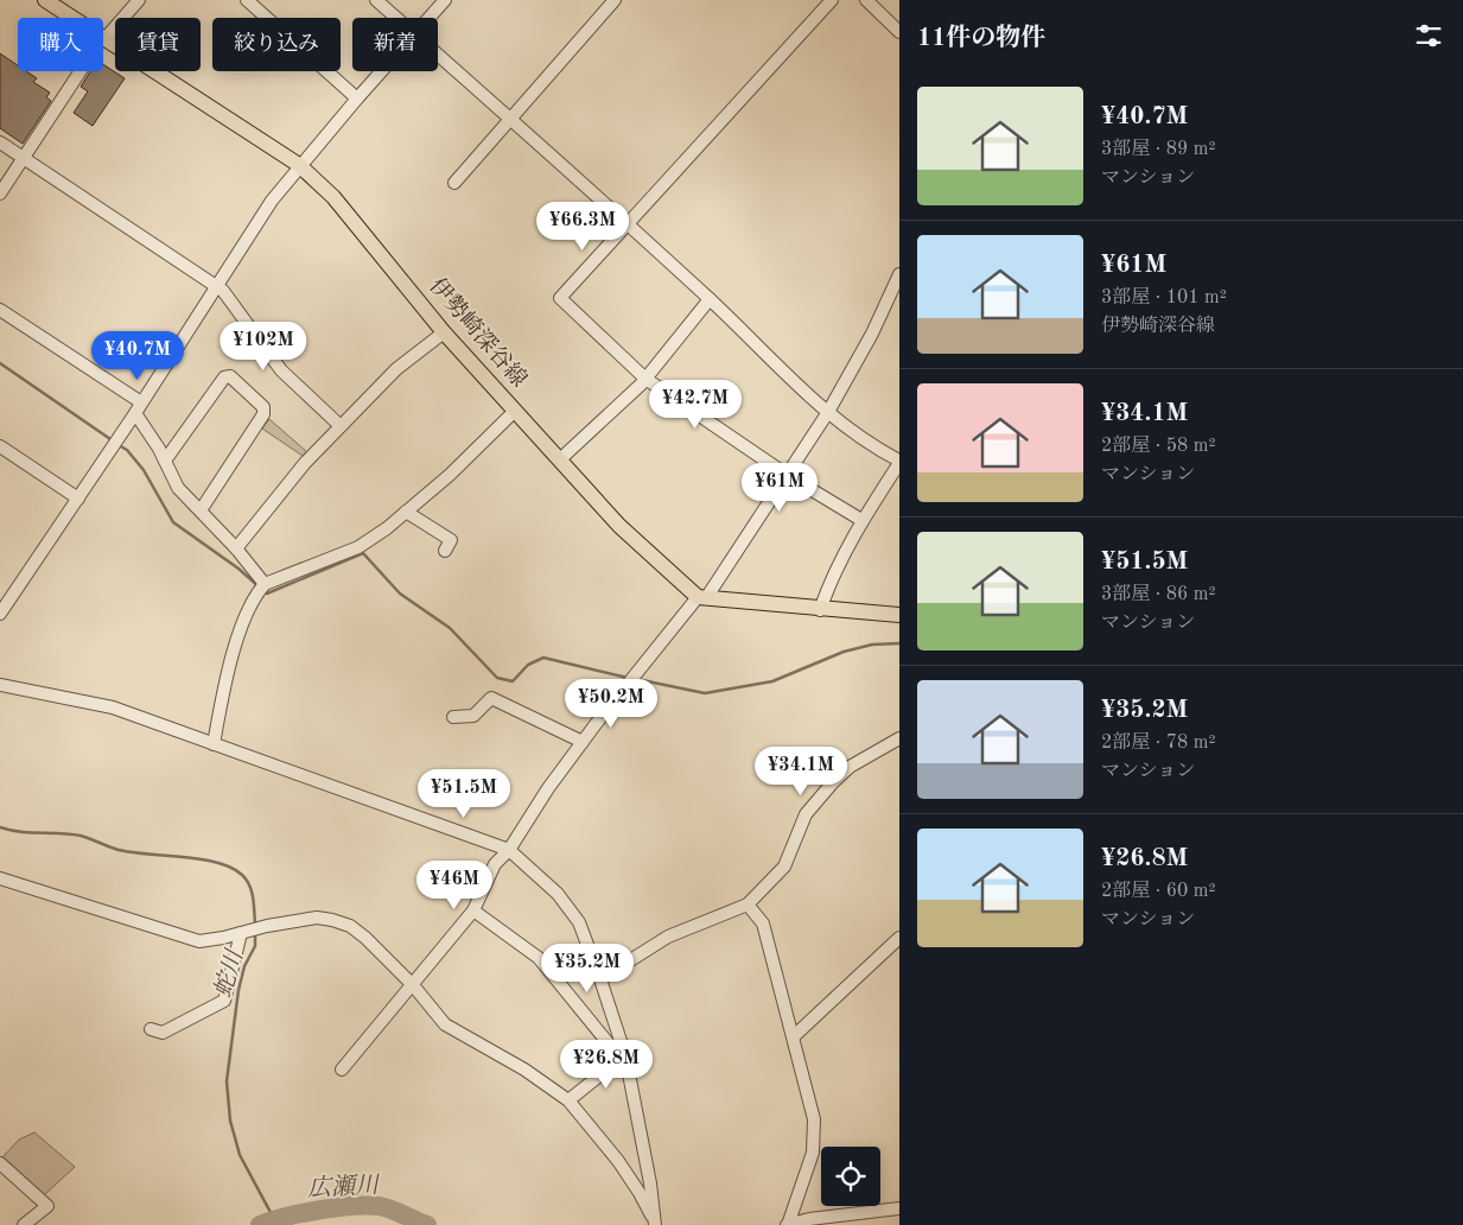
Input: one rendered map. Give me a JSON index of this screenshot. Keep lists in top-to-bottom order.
{
  "streets": {
    "main road": ["伊勢崎深谷線"]
  },
  "water": ["蛇川", "広瀬川"],
  "page": {
    "heading": "11件の物件",
    "chip": [
      "購入",
      "賃貸",
      "絞り込み",
      "新着"
    ],
    "list": [
      {
        "name": "¥40.7M",
        "note": "3部屋 · 89 m² · マンション"
      },
      {
        "name": "¥61M",
        "note": "3部屋 · 101 m² · 伊勢崎深谷線"
      },
      {
        "name": "¥34.1M",
        "note": "2部屋 · 58 m² · マンション"
      },
      {
        "name": "¥51.5M",
        "note": "3部屋 · 86 m² · マンション"
      },
      {
        "name": "¥35.2M",
        "note": "2部屋 · 78 m² · マンション"
      },
      {
        "name": "¥26.8M",
        "note": "2部屋 · 60 m² · マンション"
      }
    ],
    "price": [
      "¥66.3M",
      "¥102M",
      "¥40.7M",
      "¥42.7M",
      "¥61M",
      "¥50.2M",
      "¥34.1M",
      "¥51.5M",
      "¥46M",
      "¥35.2M",
      "¥26.8M"
    ]
  }
}
